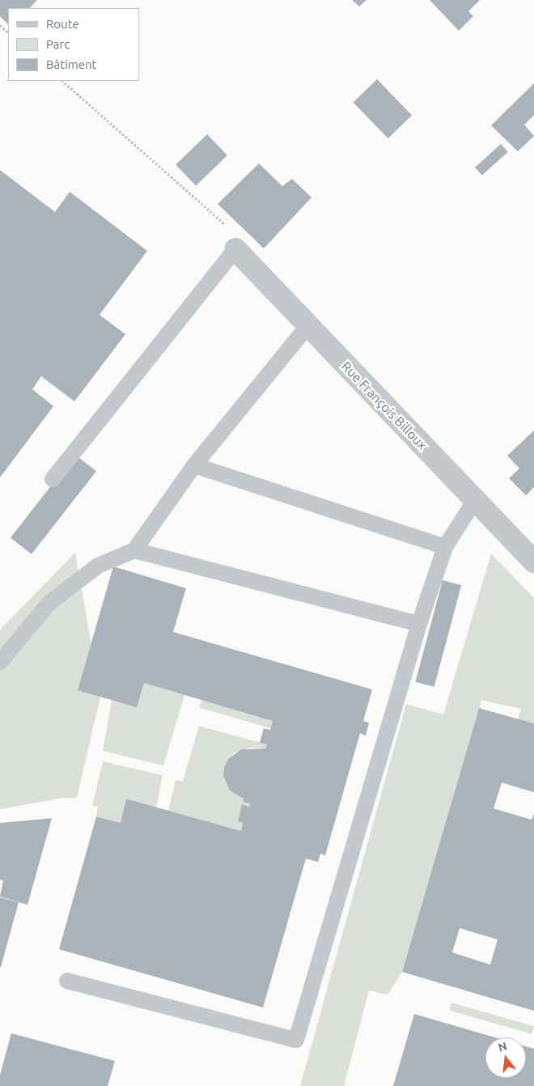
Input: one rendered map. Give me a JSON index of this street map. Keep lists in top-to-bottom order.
{
  "streets": {
    "street": ["Rue François Billoux"]
  },
  "legend": ["Route", "Parc", "Bâtiment"],
  "north": "top"
}
